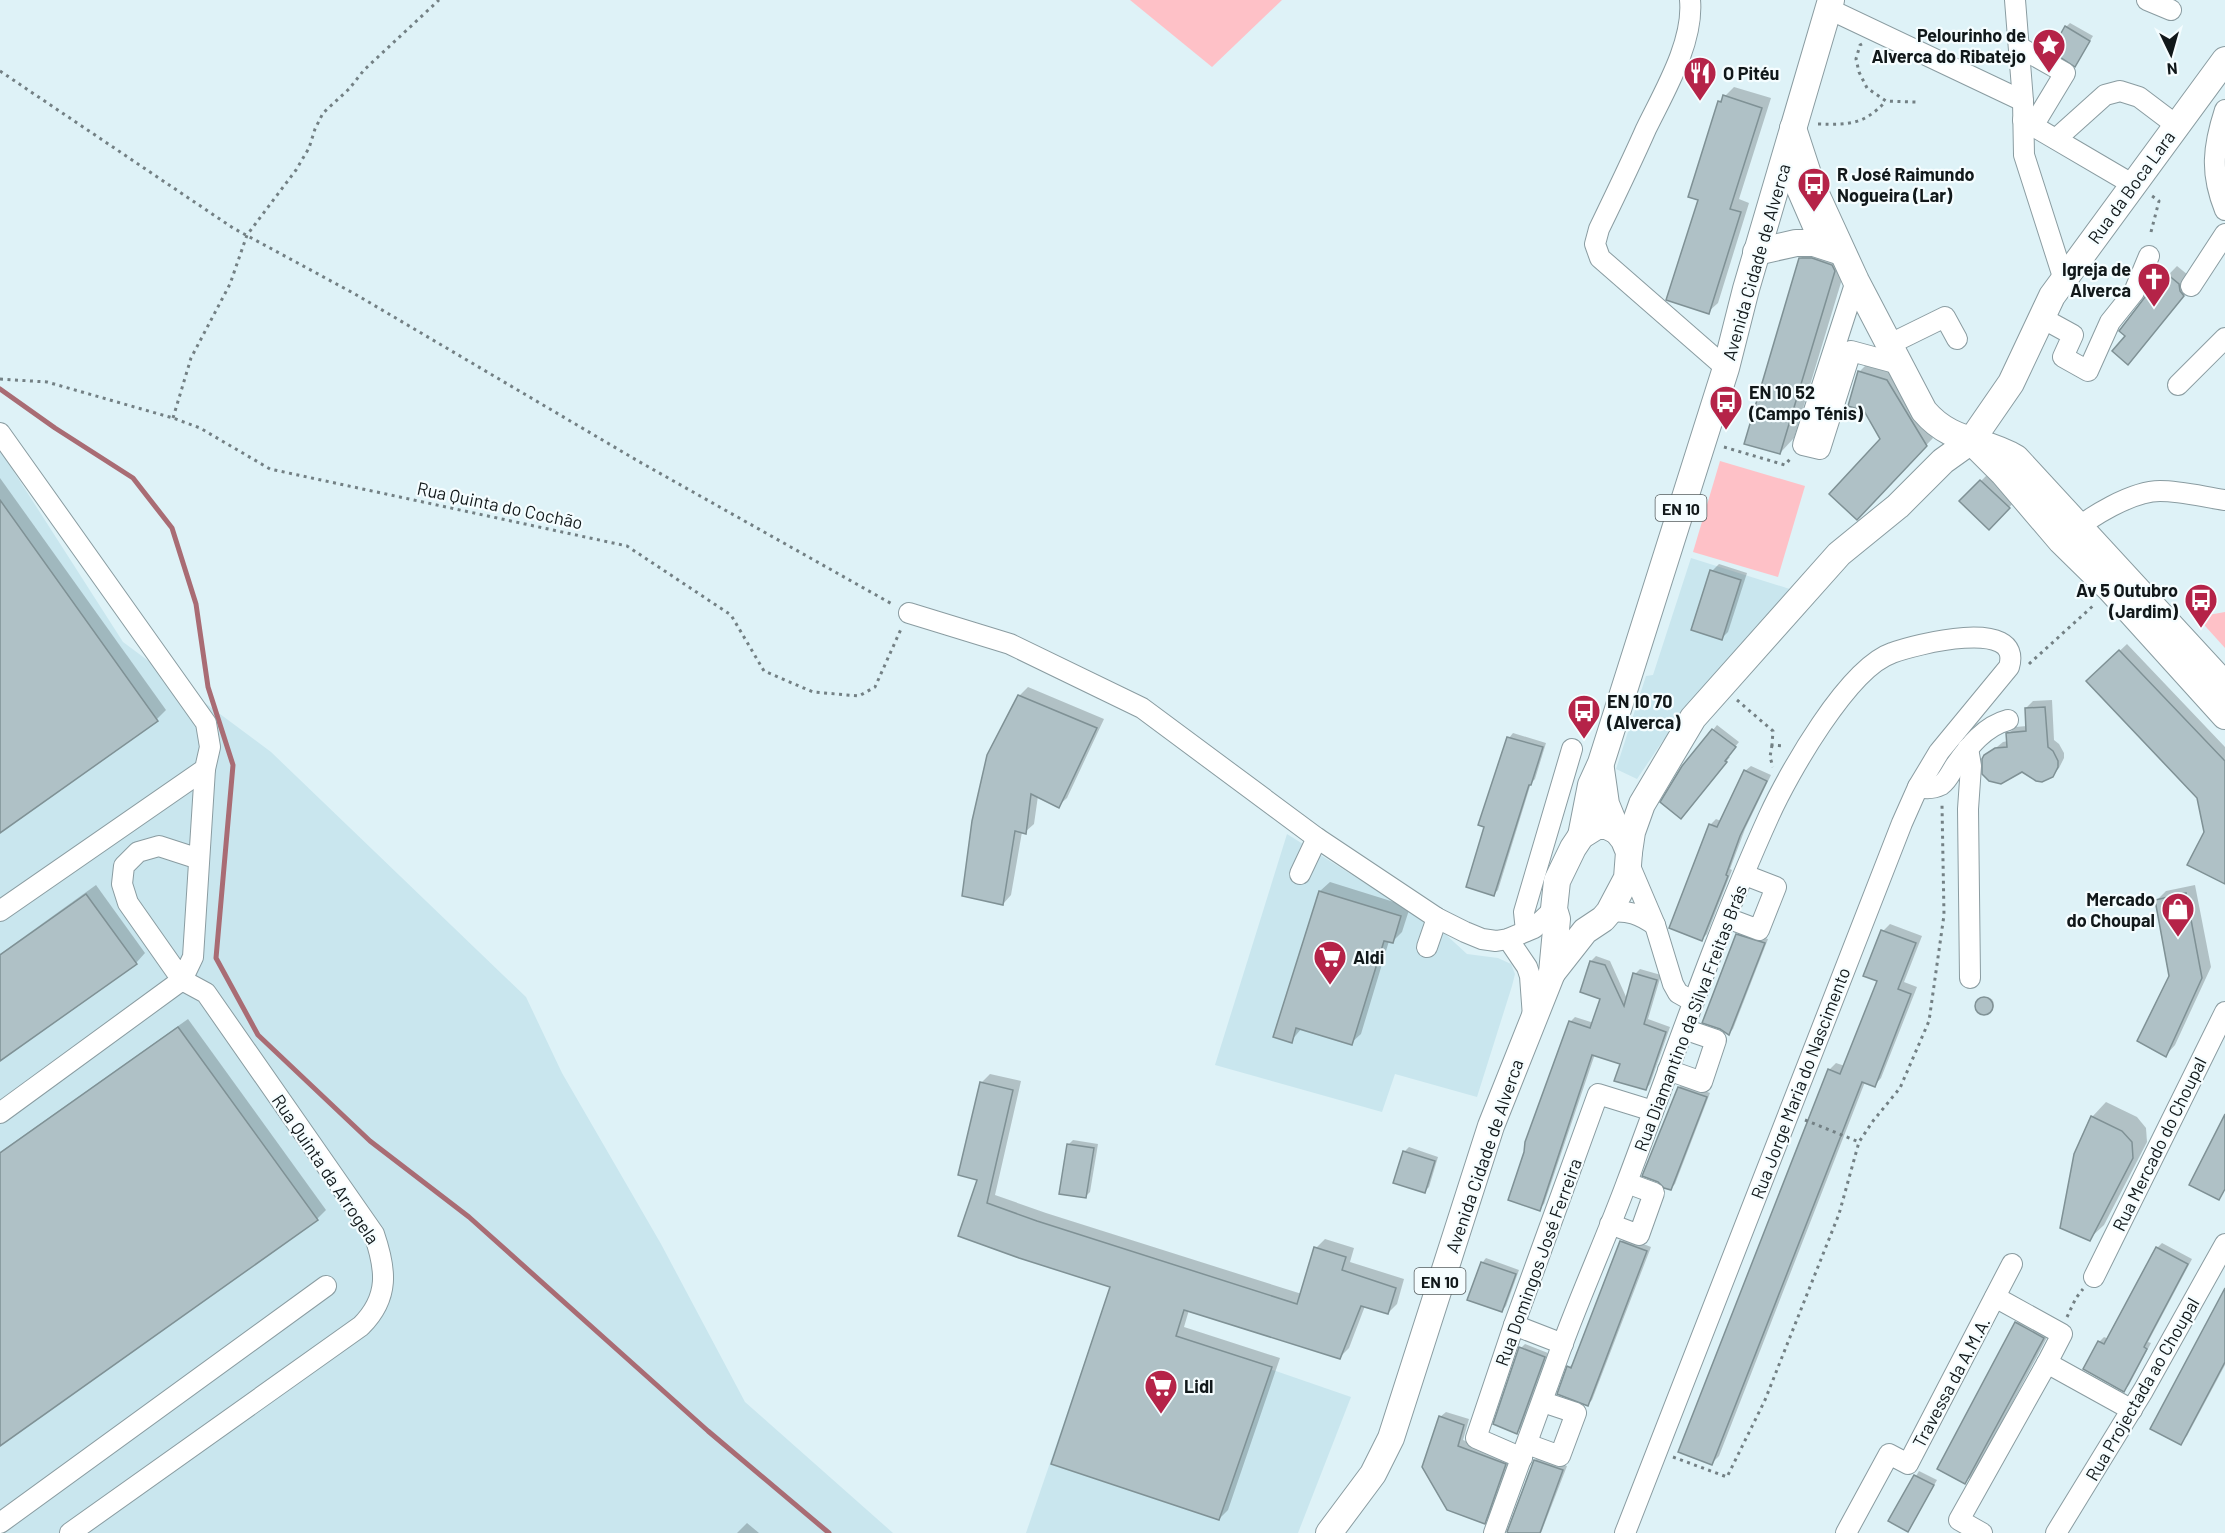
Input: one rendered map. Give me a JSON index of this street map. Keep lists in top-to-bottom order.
{
  "streets": {
    "main road": ["Rua da Boca Lara", "Avenida Cidade de Alverca", "EN 10"],
    "street": [
      "Rua Diamantino da Silva Freitas Brás",
      "Rua Jorge Maria do Nascimento",
      "Rua Mercado do Choupal",
      "Rua Quinta da Arrogela",
      "Rua Domingos José Ferreira",
      "Travessa da A.M.A.",
      "Rua Projectada ao Choupal"
    ],
    "path": ["Rua Quinta do Cochão"]
  },
  "crossings": [
    ["Rua da Boca Lara", "Avenida Cidade de Alverca"],
    ["Rua Diamantino da Silva Freitas Brás", "Rua Jorge Maria do Nascimento"],
    ["Rua Diamantino da Silva Freitas Brás", "Rua Domingos José Ferreira"]
  ],
  "places": {
    "place": ["Pelourinho de Alverca do Ribatejo"],
    "restaurant": ["O Pitéu"],
    "bus stop": [
      "R José Raimundo Nogueira (Lar)",
      "EN 10 52 (Campo Ténis)",
      "Av 5 Outubro (Jardim)",
      "EN 10 70 (Alverca)"
    ],
    "church": ["Igreja de Alverca"],
    "shop": ["Mercado do Choupal"],
    "supermarket": ["Aldi", "Lidl"]
  },
  "north": "bottom"
}
